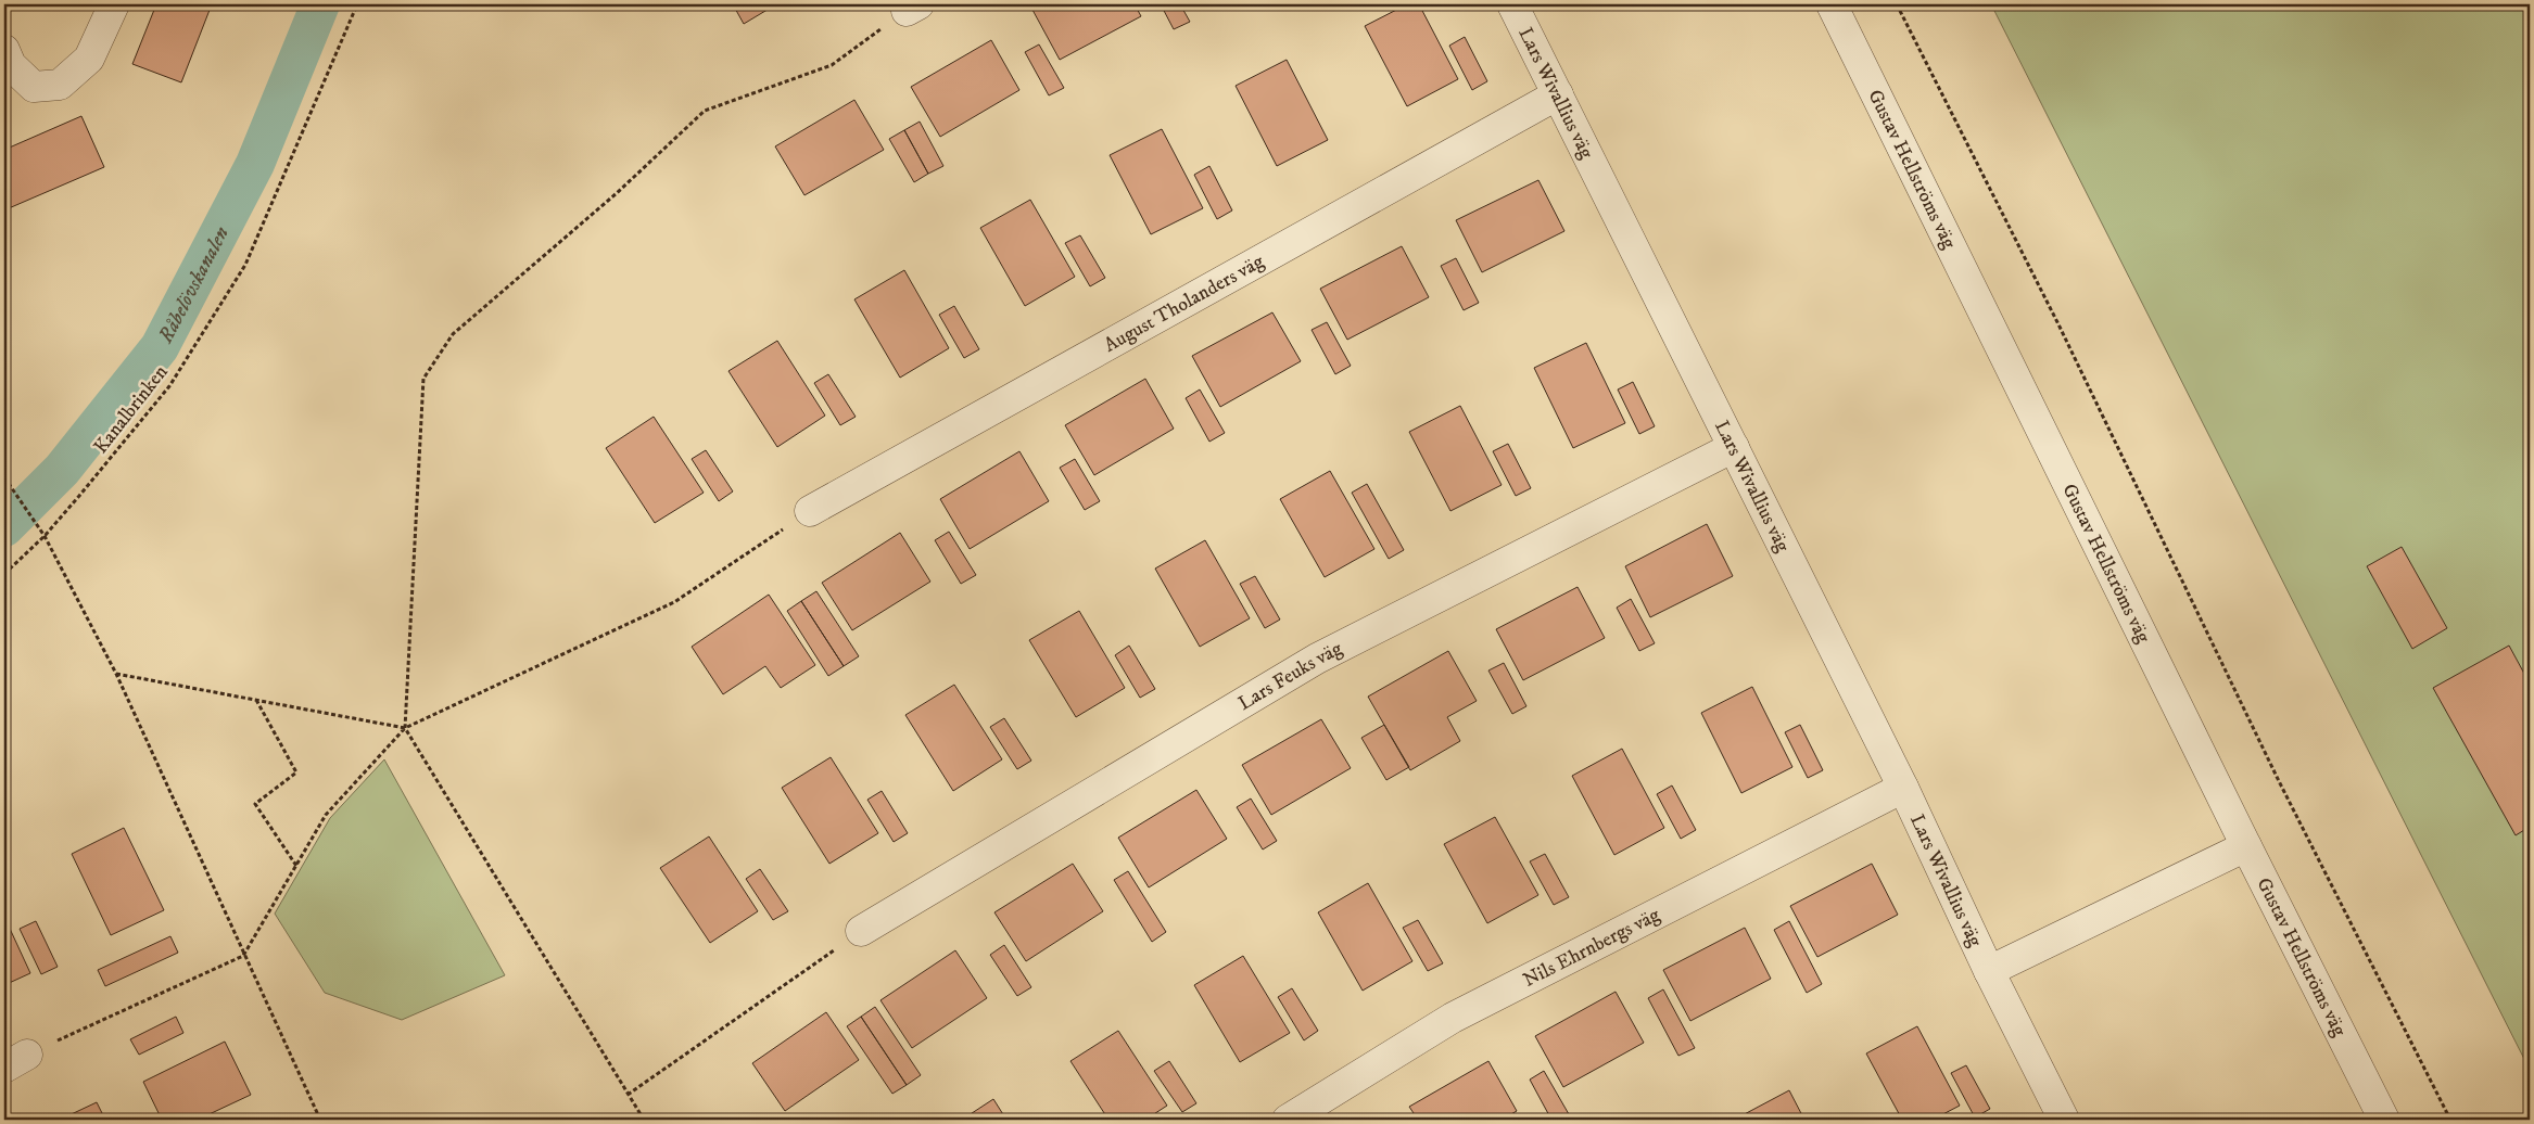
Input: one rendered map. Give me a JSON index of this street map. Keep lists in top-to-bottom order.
{
  "streets": {
    "street": [
      "Lars Wivallius väg",
      "Gustav Hellströms väg",
      "August Tholanders väg",
      "Lars Feuks väg",
      "Nils Ehrnbergs väg"
    ],
    "path": ["Kanalbrinken"]
  },
  "crossings": [
    ["Lars Wivallius väg", "Gustav Hellströms väg"],
    ["Lars Wivallius väg", "August Tholanders väg"],
    ["Lars Wivallius väg", "Lars Feuks väg"],
    ["Lars Wivallius väg", "Nils Ehrnbergs väg"]
  ],
  "water": ["Råbelövskanalen"]
}
